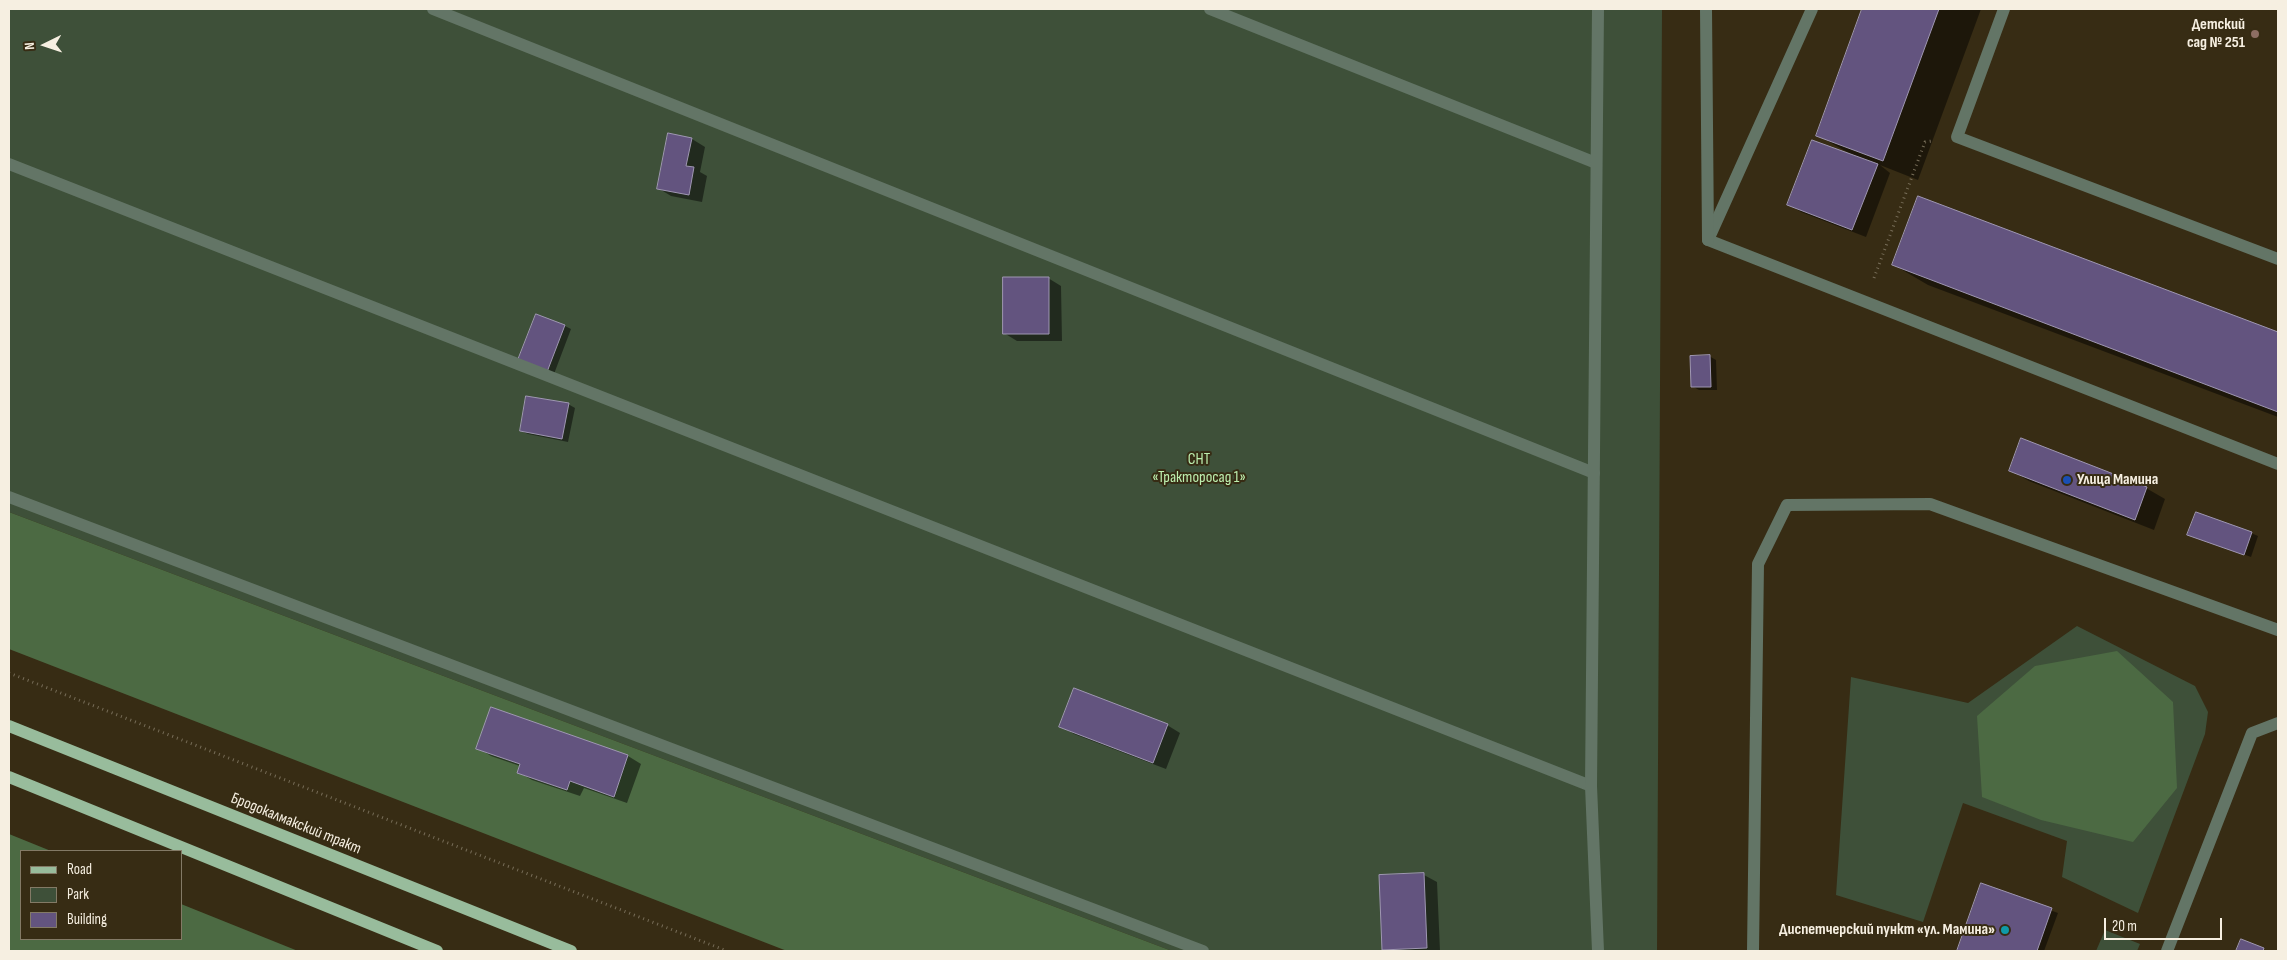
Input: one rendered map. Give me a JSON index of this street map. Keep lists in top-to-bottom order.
{
  "streets": {
    "main road": ["Бродокалмакский тракт"]
  },
  "parks": ["СНТ «Тракторосад 1»"],
  "places": ["Детский сад № 251", "Улица Мамина", "Диспетчерский пункт «ул. Мамина»"],
  "legend": ["Road", "Park", "Building"],
  "scale_bar": "20 m",
  "north": "left"
}
